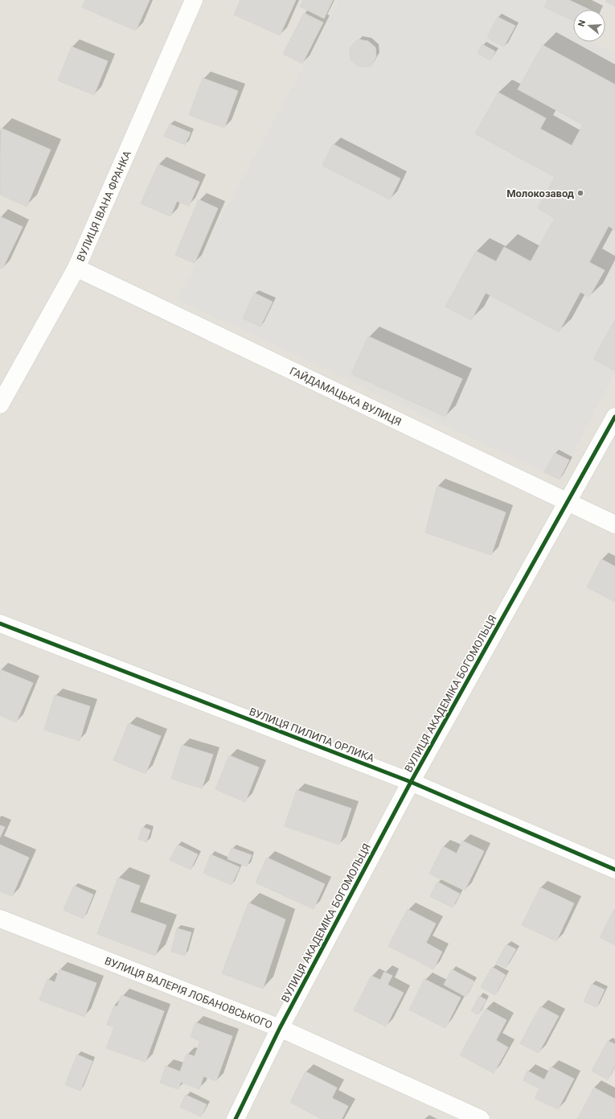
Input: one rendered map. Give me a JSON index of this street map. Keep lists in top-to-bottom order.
{
  "streets": {
    "street": [
      "ВУЛИЦЯ ІВАНА ФРАНКА",
      "ГАЙДАМАЦЬКА ВУЛИЦЯ",
      "ВУЛИЦЯ АКАДЕМІКА БОГОМОЛЬЦЯ",
      "ВУЛИЦЯ ПИЛИПА ОРЛИКА",
      "ВУЛИЦЯ ВАЛЕРІЯ ЛОБАНОВСЬКОГО"
    ]
  },
  "crossings": [
    ["ВУЛИЦЯ ІВАНА ФРАНКА", "ГАЙДАМАЦЬКА ВУЛИЦЯ"],
    ["ГАЙДАМАЦЬКА ВУЛИЦЯ", "ВУЛИЦЯ АКАДЕМІКА БОГОМОЛЬЦЯ"],
    ["ВУЛИЦЯ АКАДЕМІКА БОГОМОЛЬЦЯ", "ВУЛИЦЯ ПИЛИПА ОРЛИКА"],
    ["ВУЛИЦЯ АКАДЕМІКА БОГОМОЛЬЦЯ", "ВУЛИЦЯ ВАЛЕРІЯ ЛОБАНОВСЬКОГО"]
  ],
  "places": ["Молокозавод"],
  "north": "left"
}
